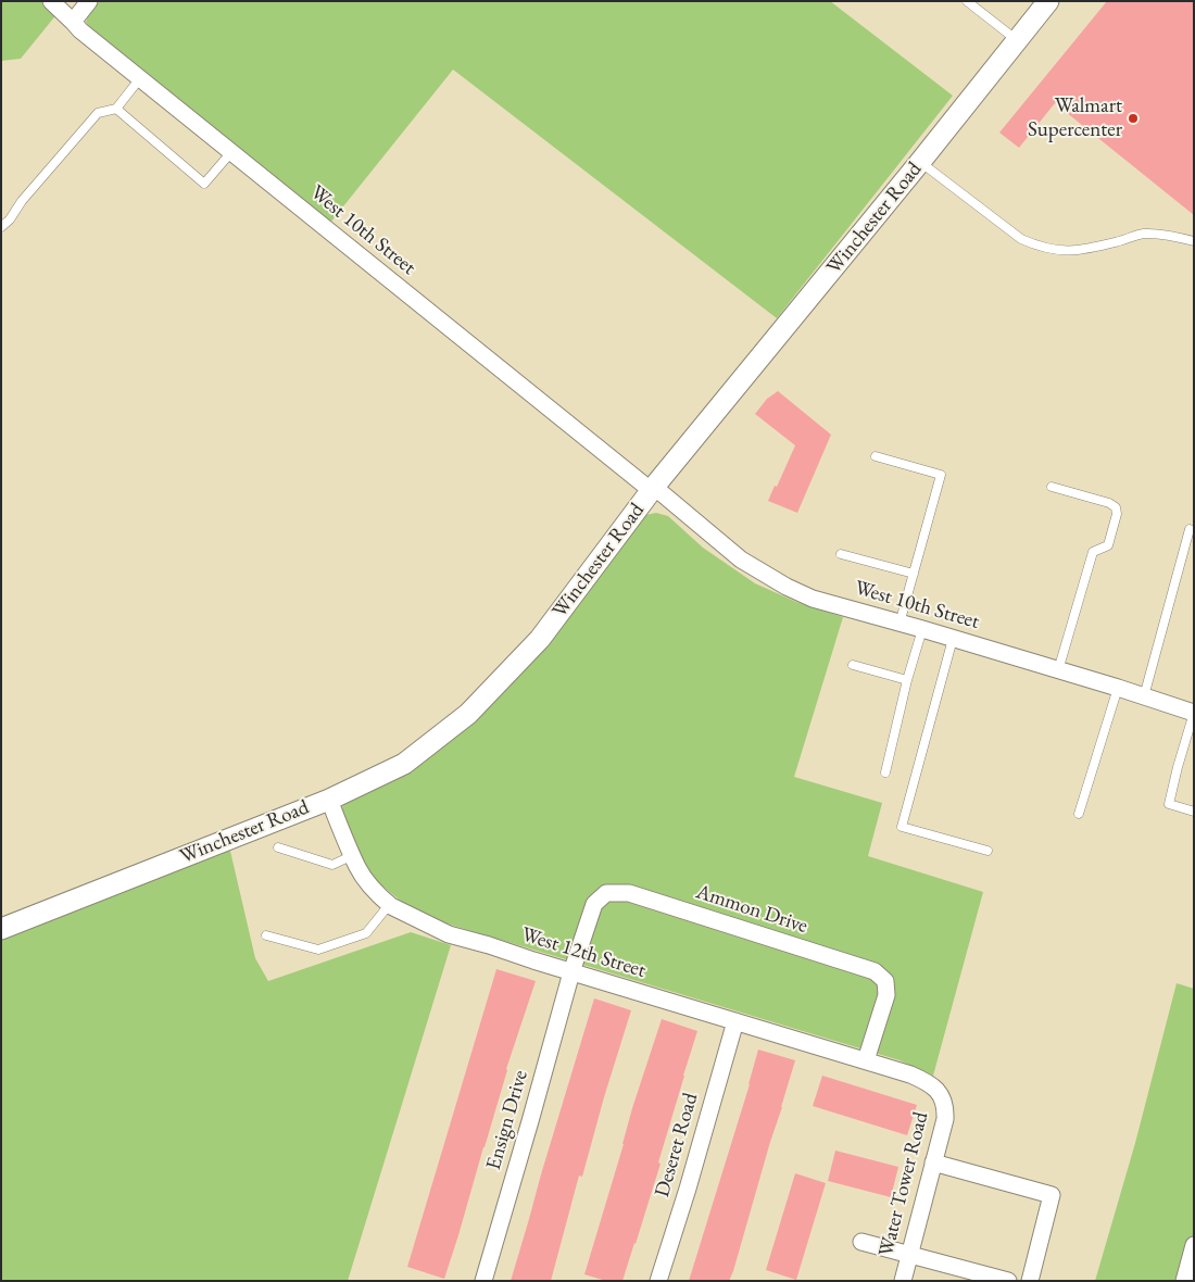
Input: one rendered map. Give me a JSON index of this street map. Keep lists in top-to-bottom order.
{
  "streets": {
    "street": [
      "Winchester Road",
      "West 10th Street",
      "Ammon Drive",
      "West 12th Street",
      "Ensign Drive",
      "Deseret Road",
      "Water Tower Road"
    ]
  },
  "crossings": [
    ["Winchester Road", "West 10th Street"],
    ["Winchester Road", "West 12th Street"],
    ["Ammon Drive", "West 12th Street"],
    ["Ammon Drive", "Ensign Drive"],
    ["West 12th Street", "Ensign Drive"],
    ["West 12th Street", "Deseret Road"],
    ["West 12th Street", "Water Tower Road"]
  ],
  "places": ["Walmart Supercenter"]
}
